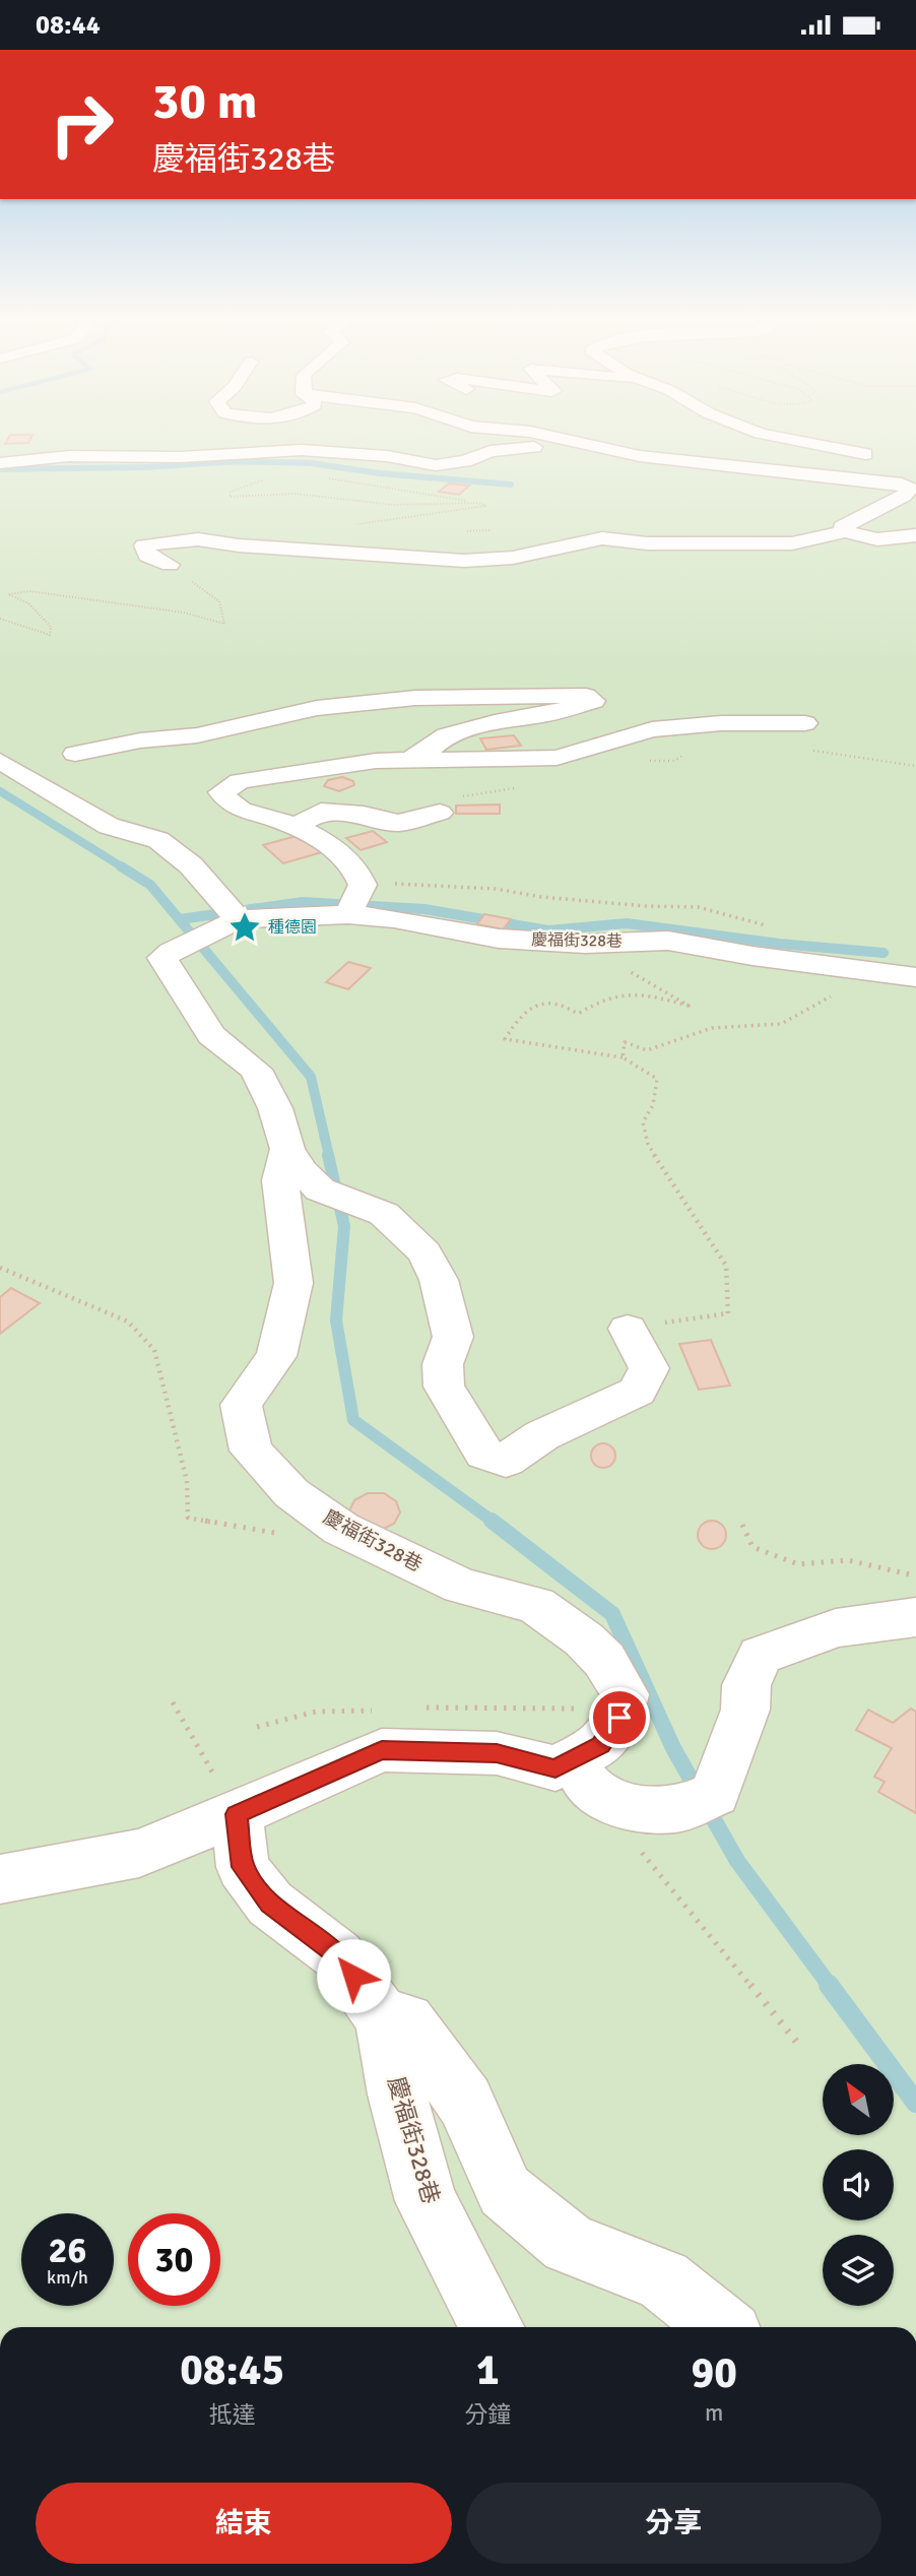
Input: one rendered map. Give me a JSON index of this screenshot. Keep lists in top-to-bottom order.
{
  "streets": {
    "street": ["慶福街328巷"]
  },
  "places": {
    "place": ["種德園"]
  },
  "north": "top left",
  "page": {
    "status": "08:44",
    "turn": ["30 m", "慶福街328巷"],
    "speed": "26 km/h",
    "limit": "30",
    "eta": [
      "08:45",
      "抵達",
      "1",
      "分鐘",
      "90",
      "m"
    ],
    "buttons": ["結束", "分享"]
  }
}
